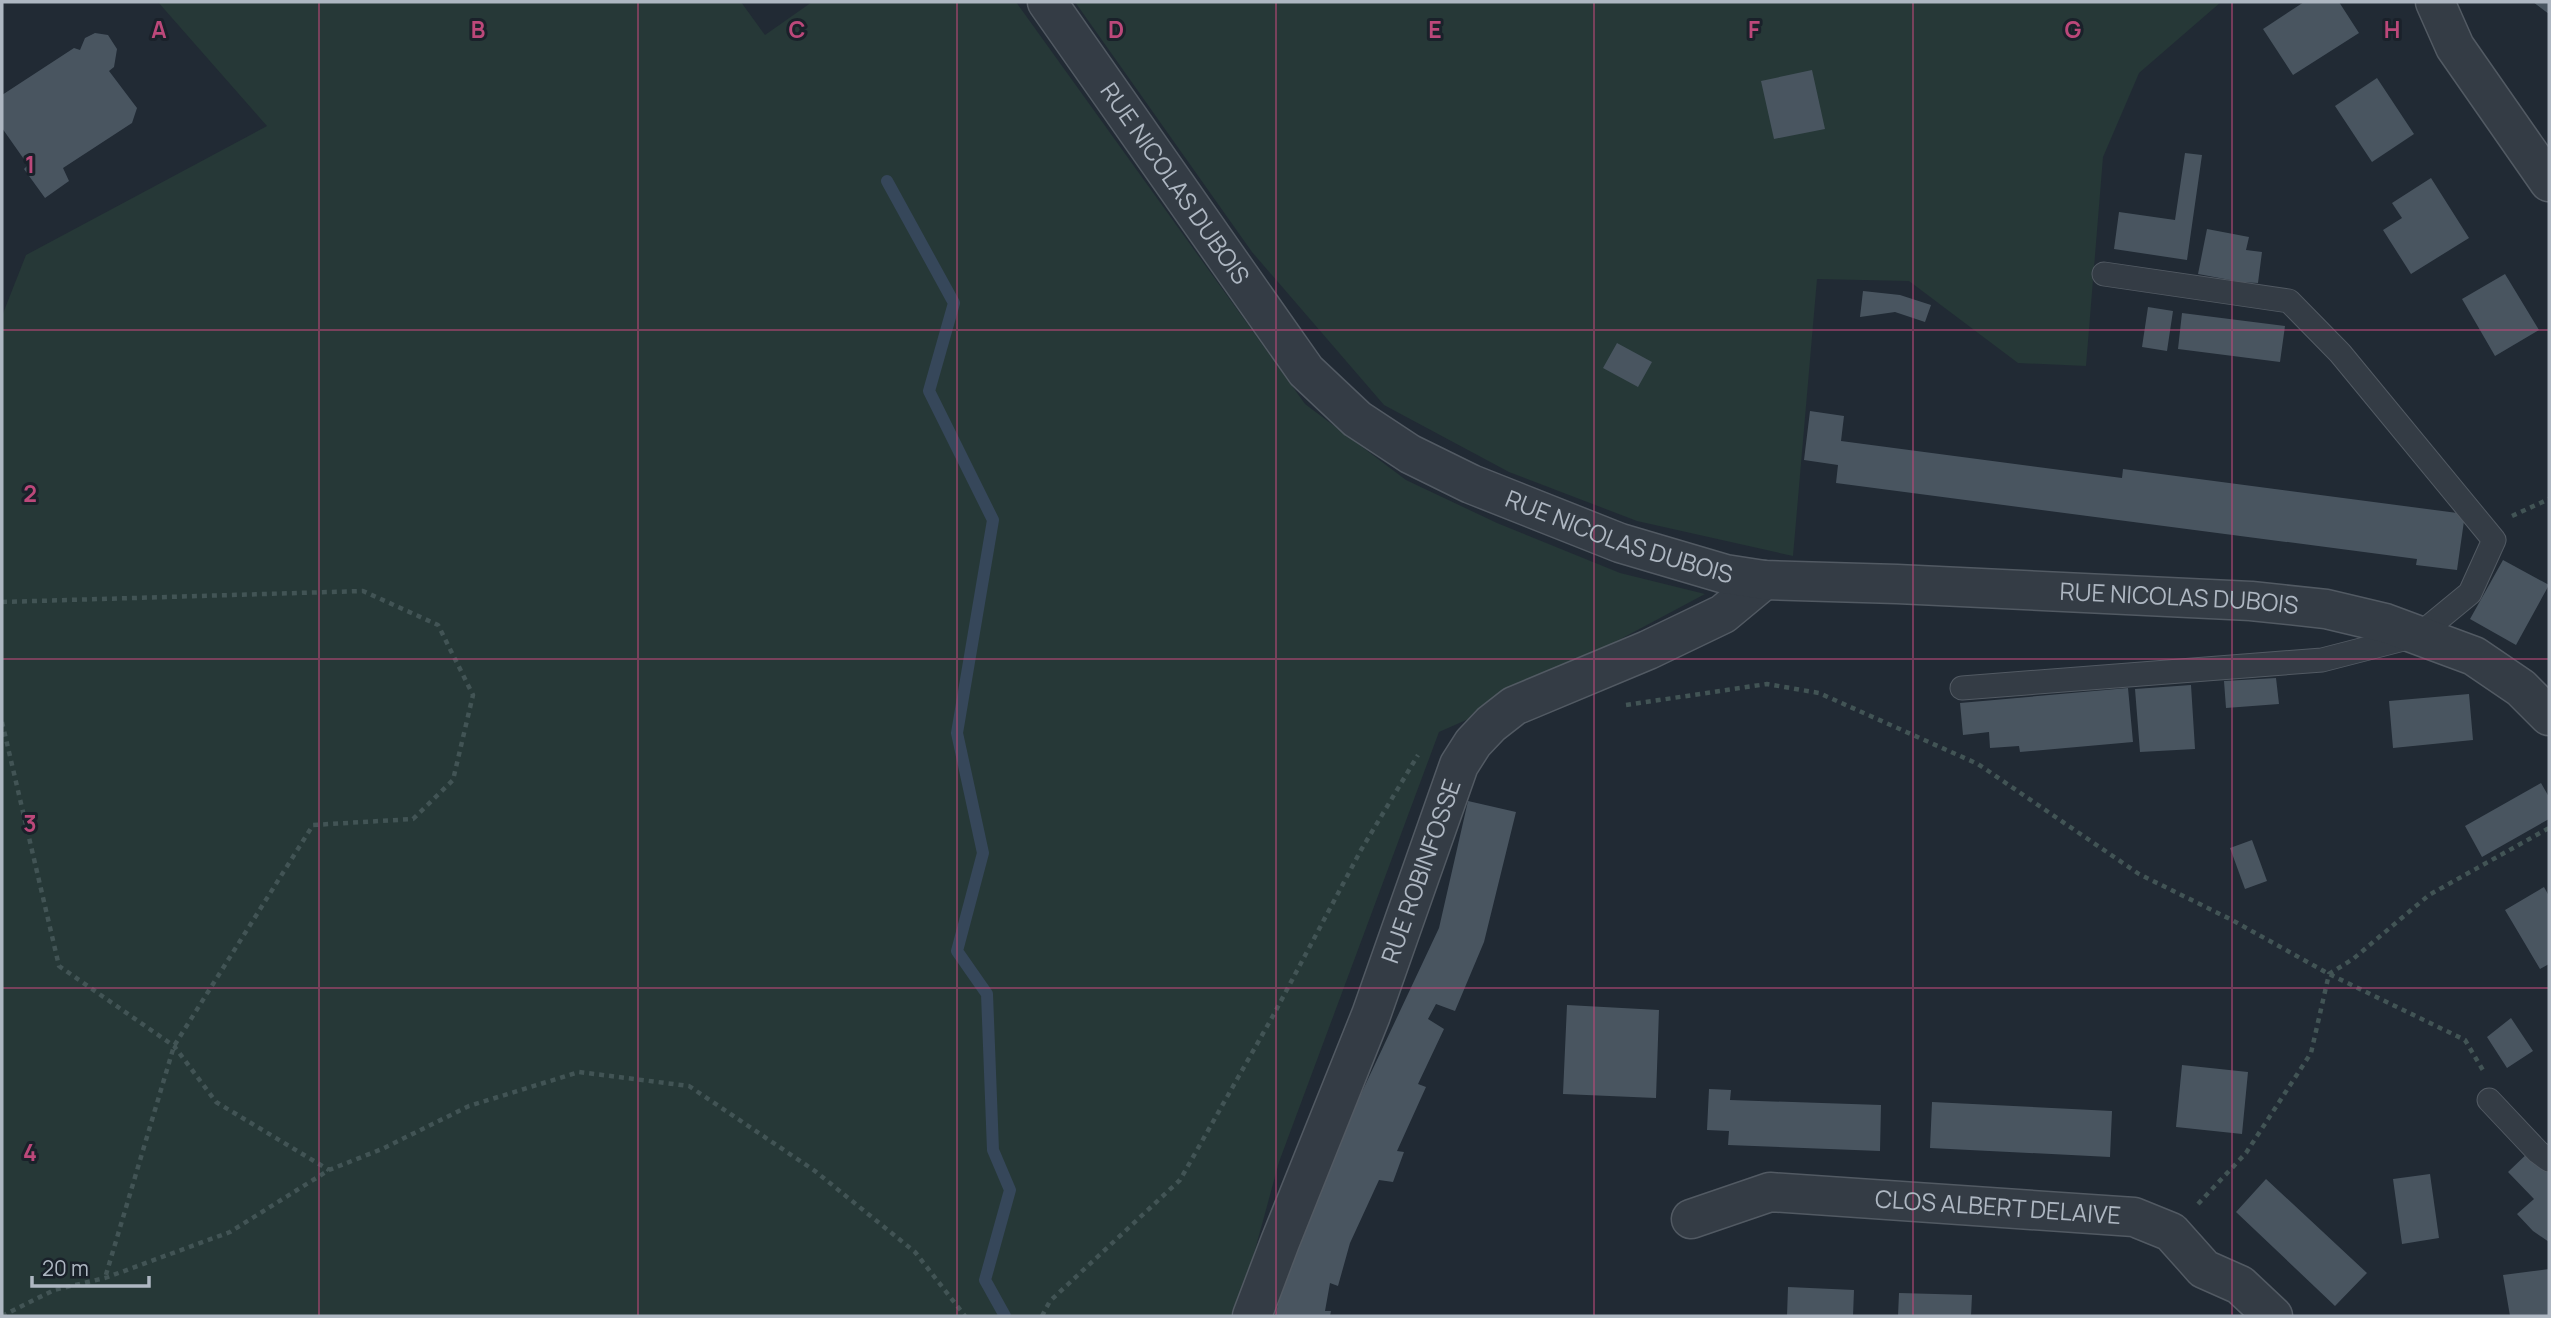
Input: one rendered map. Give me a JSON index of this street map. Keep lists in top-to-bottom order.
{
  "streets": {
    "street": ["RUE NICOLAS DUBOIS", "RUE ROBINFOSSE", "CLOS ALBERT DELAIVE"]
  },
  "crossings": [
    ["RUE NICOLAS DUBOIS", "RUE ROBINFOSSE"]
  ],
  "scale_bar": "20 m",
  "grid": {
    "columns": [
      "A",
      "B",
      "C",
      "D",
      "E",
      "F",
      "G",
      "H"
    ],
    "rows": [
      "1",
      "2",
      "3",
      "4"
    ]
  }
}
